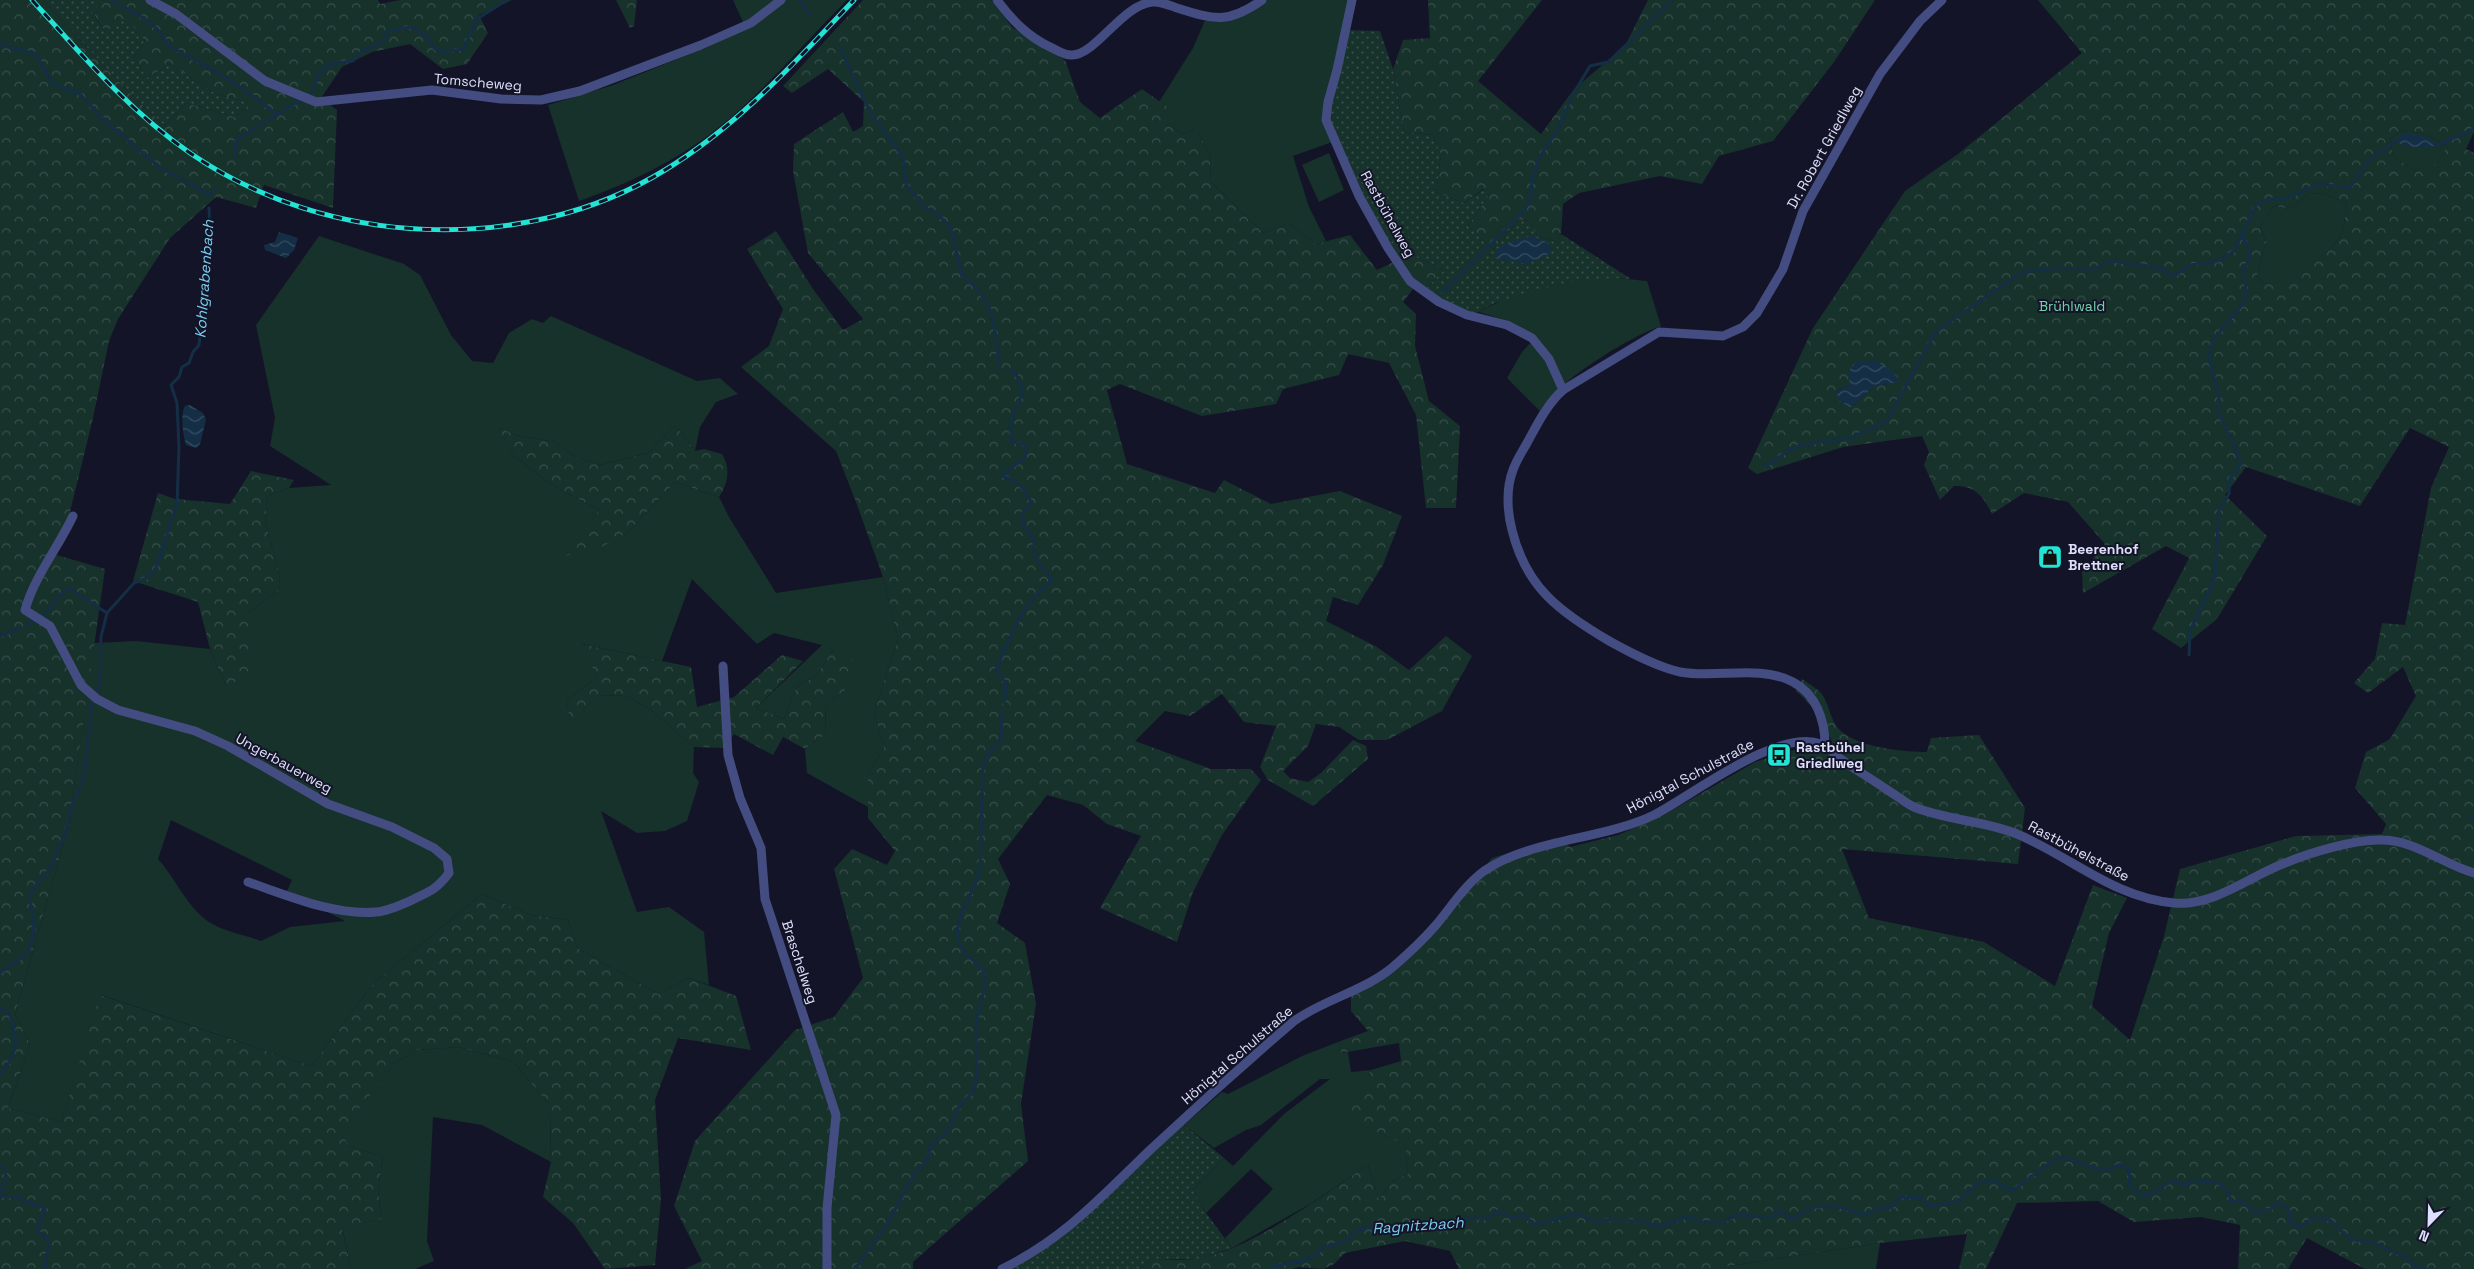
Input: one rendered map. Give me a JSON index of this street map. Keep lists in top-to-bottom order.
{
  "streets": {
    "street": [
      "Tomscheweg",
      "Dr. Robert Griedlweg",
      "Rastbühelweg",
      "Ungerbauerweg",
      "Hönigtal Schulstraße",
      "Rastbühelstraße",
      "Braschelweg"
    ]
  },
  "crossings": [
    ["Dr. Robert Griedlweg", "Rastbühelweg"],
    ["Hönigtal Schulstraße", "Rastbühelstraße"]
  ],
  "water": ["Kohlgrabenbach", "Ragnitzbach"],
  "parks": ["Brühlwald"],
  "places": {
    "shop": ["Beerenhof Brettner"],
    "bus stop": ["Rastbühel Griedlweg"]
  },
  "north": "bottom left"
}
